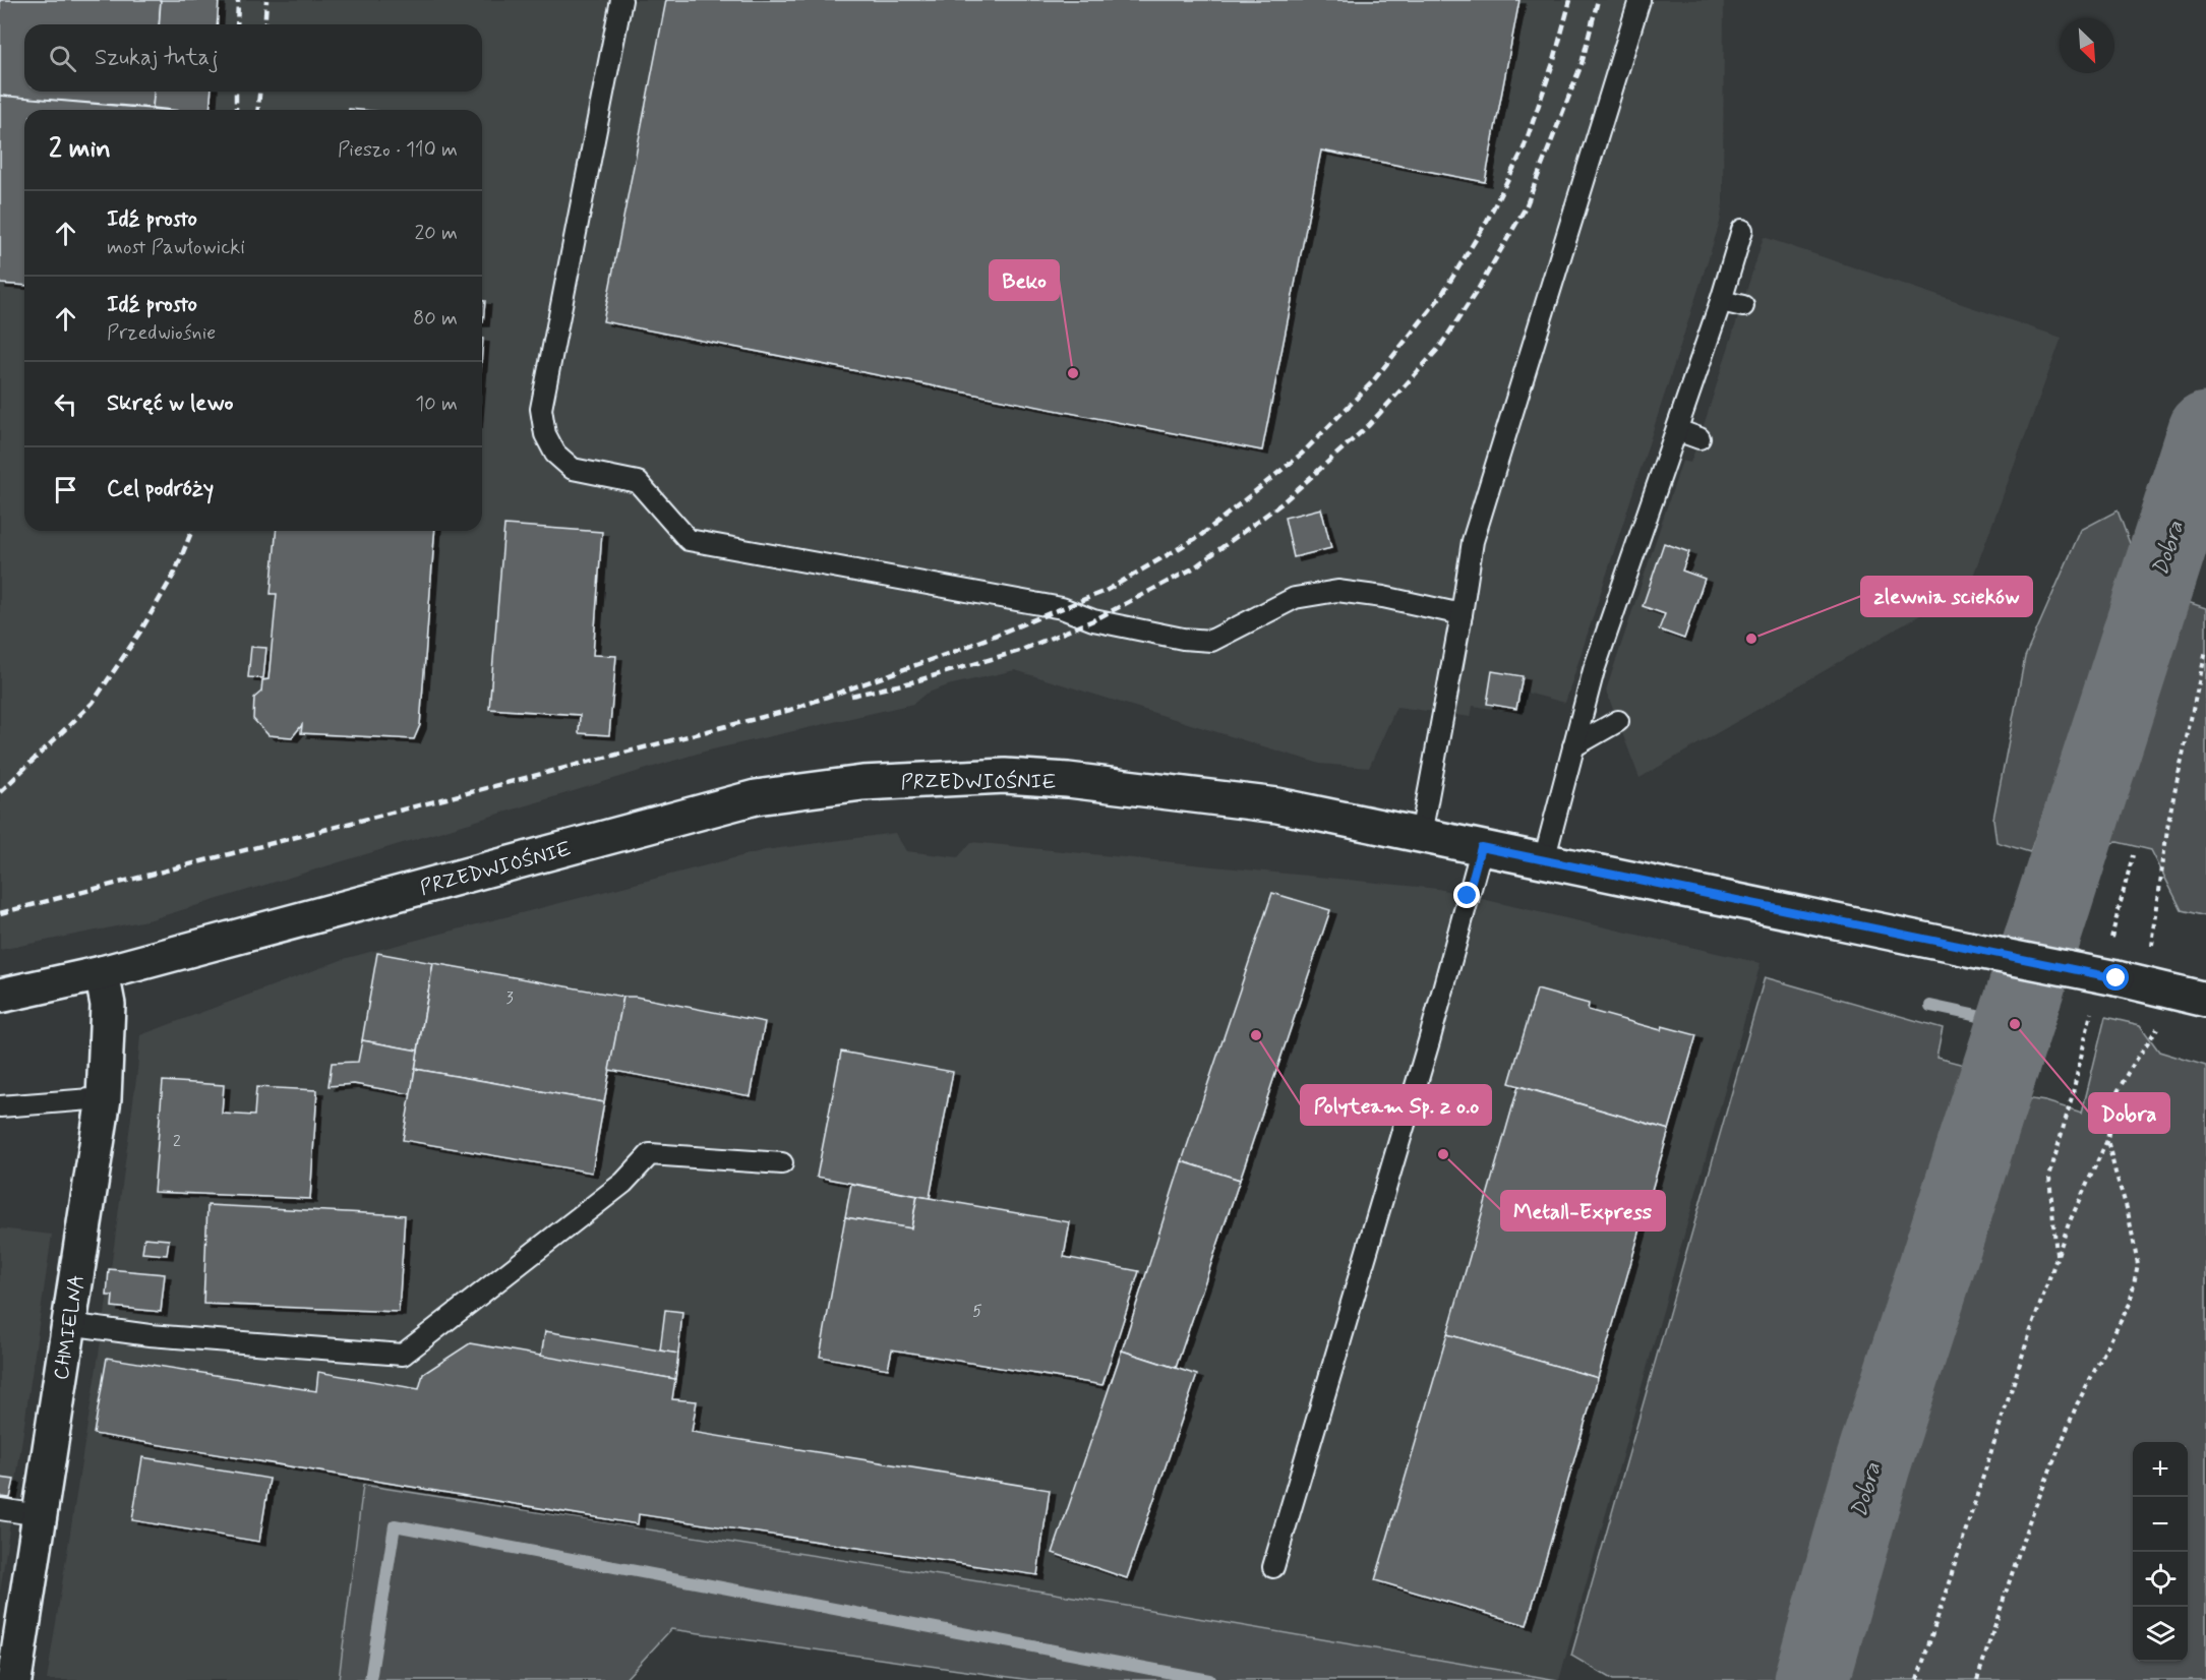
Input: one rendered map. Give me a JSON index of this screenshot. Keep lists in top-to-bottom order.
{
  "streets": {
    "street": ["PRZEDWIOŚNIE", "CHMIELNA"]
  },
  "crossings": [
    ["PRZEDWIOŚNIE", "CHMIELNA"]
  ],
  "water": ["Dobra"],
  "places": [
    "Beko",
    "zlewnia scieków",
    "Dobra",
    "Polyteam Sp. z o.o",
    "Metall-Express"
  ],
  "house_numbers": ["3", "2", "5"],
  "north": "bottom right",
  "page": {
    "search": "Szukaj tutaj",
    "heading": ["2 min", "Pieszo · 110 m"],
    "list": [
      ["Idź prosto", "most Pawłowicki", "20 m"],
      ["Idź prosto", "Przedwiośnie", "80 m"],
      ["Skręć w lewo", "10 m"],
      "Cel podróży"
    ],
    "map_buttons": ["+", "−"]
  }
}
